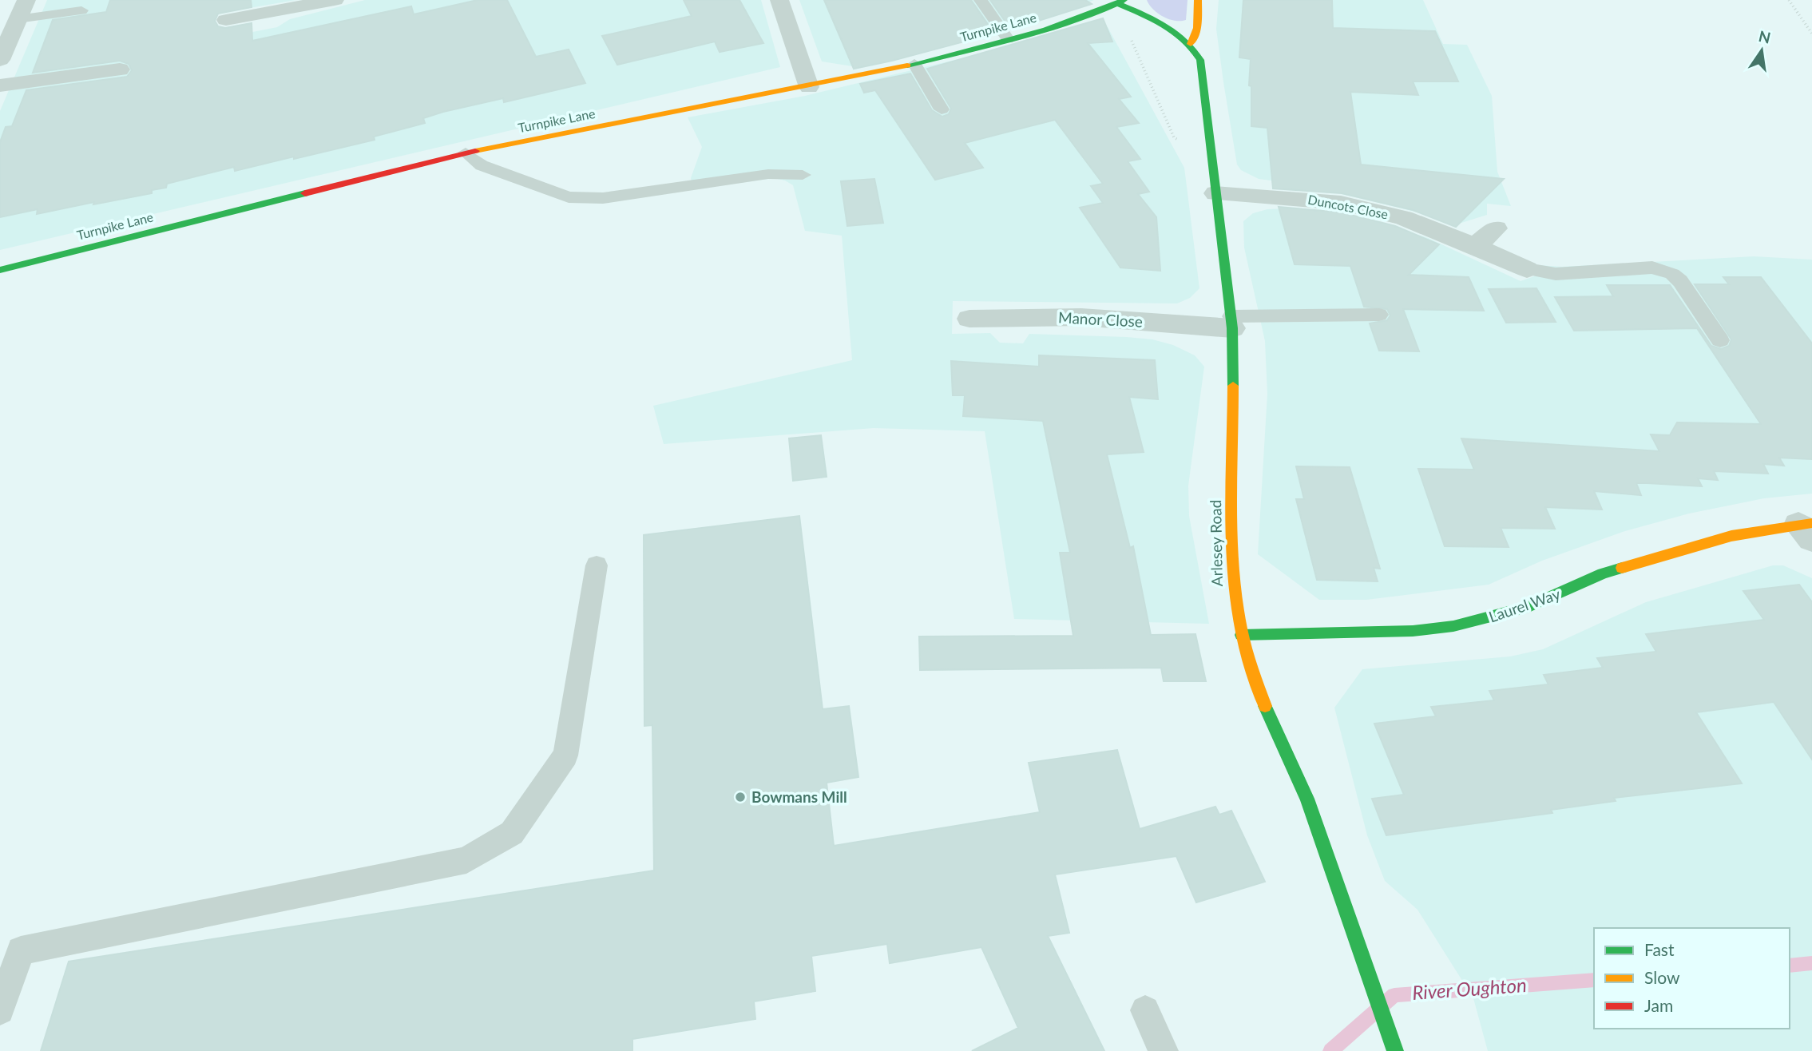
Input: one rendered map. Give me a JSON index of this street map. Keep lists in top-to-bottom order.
{
  "streets": {
    "street": [
      "Turnpike Lane",
      "Duncots Close",
      "Manor Close",
      "Arlesey Road",
      "Laurel Way"
    ]
  },
  "crossings": [
    ["Duncots Close", "Arlesey Road"],
    ["Manor Close", "Arlesey Road"],
    ["Arlesey Road", "Laurel Way"]
  ],
  "water": ["River Oughton"],
  "places": ["Bowmans Mill"],
  "legend": ["Fast", "Slow", "Jam"],
  "north": "top"
}
